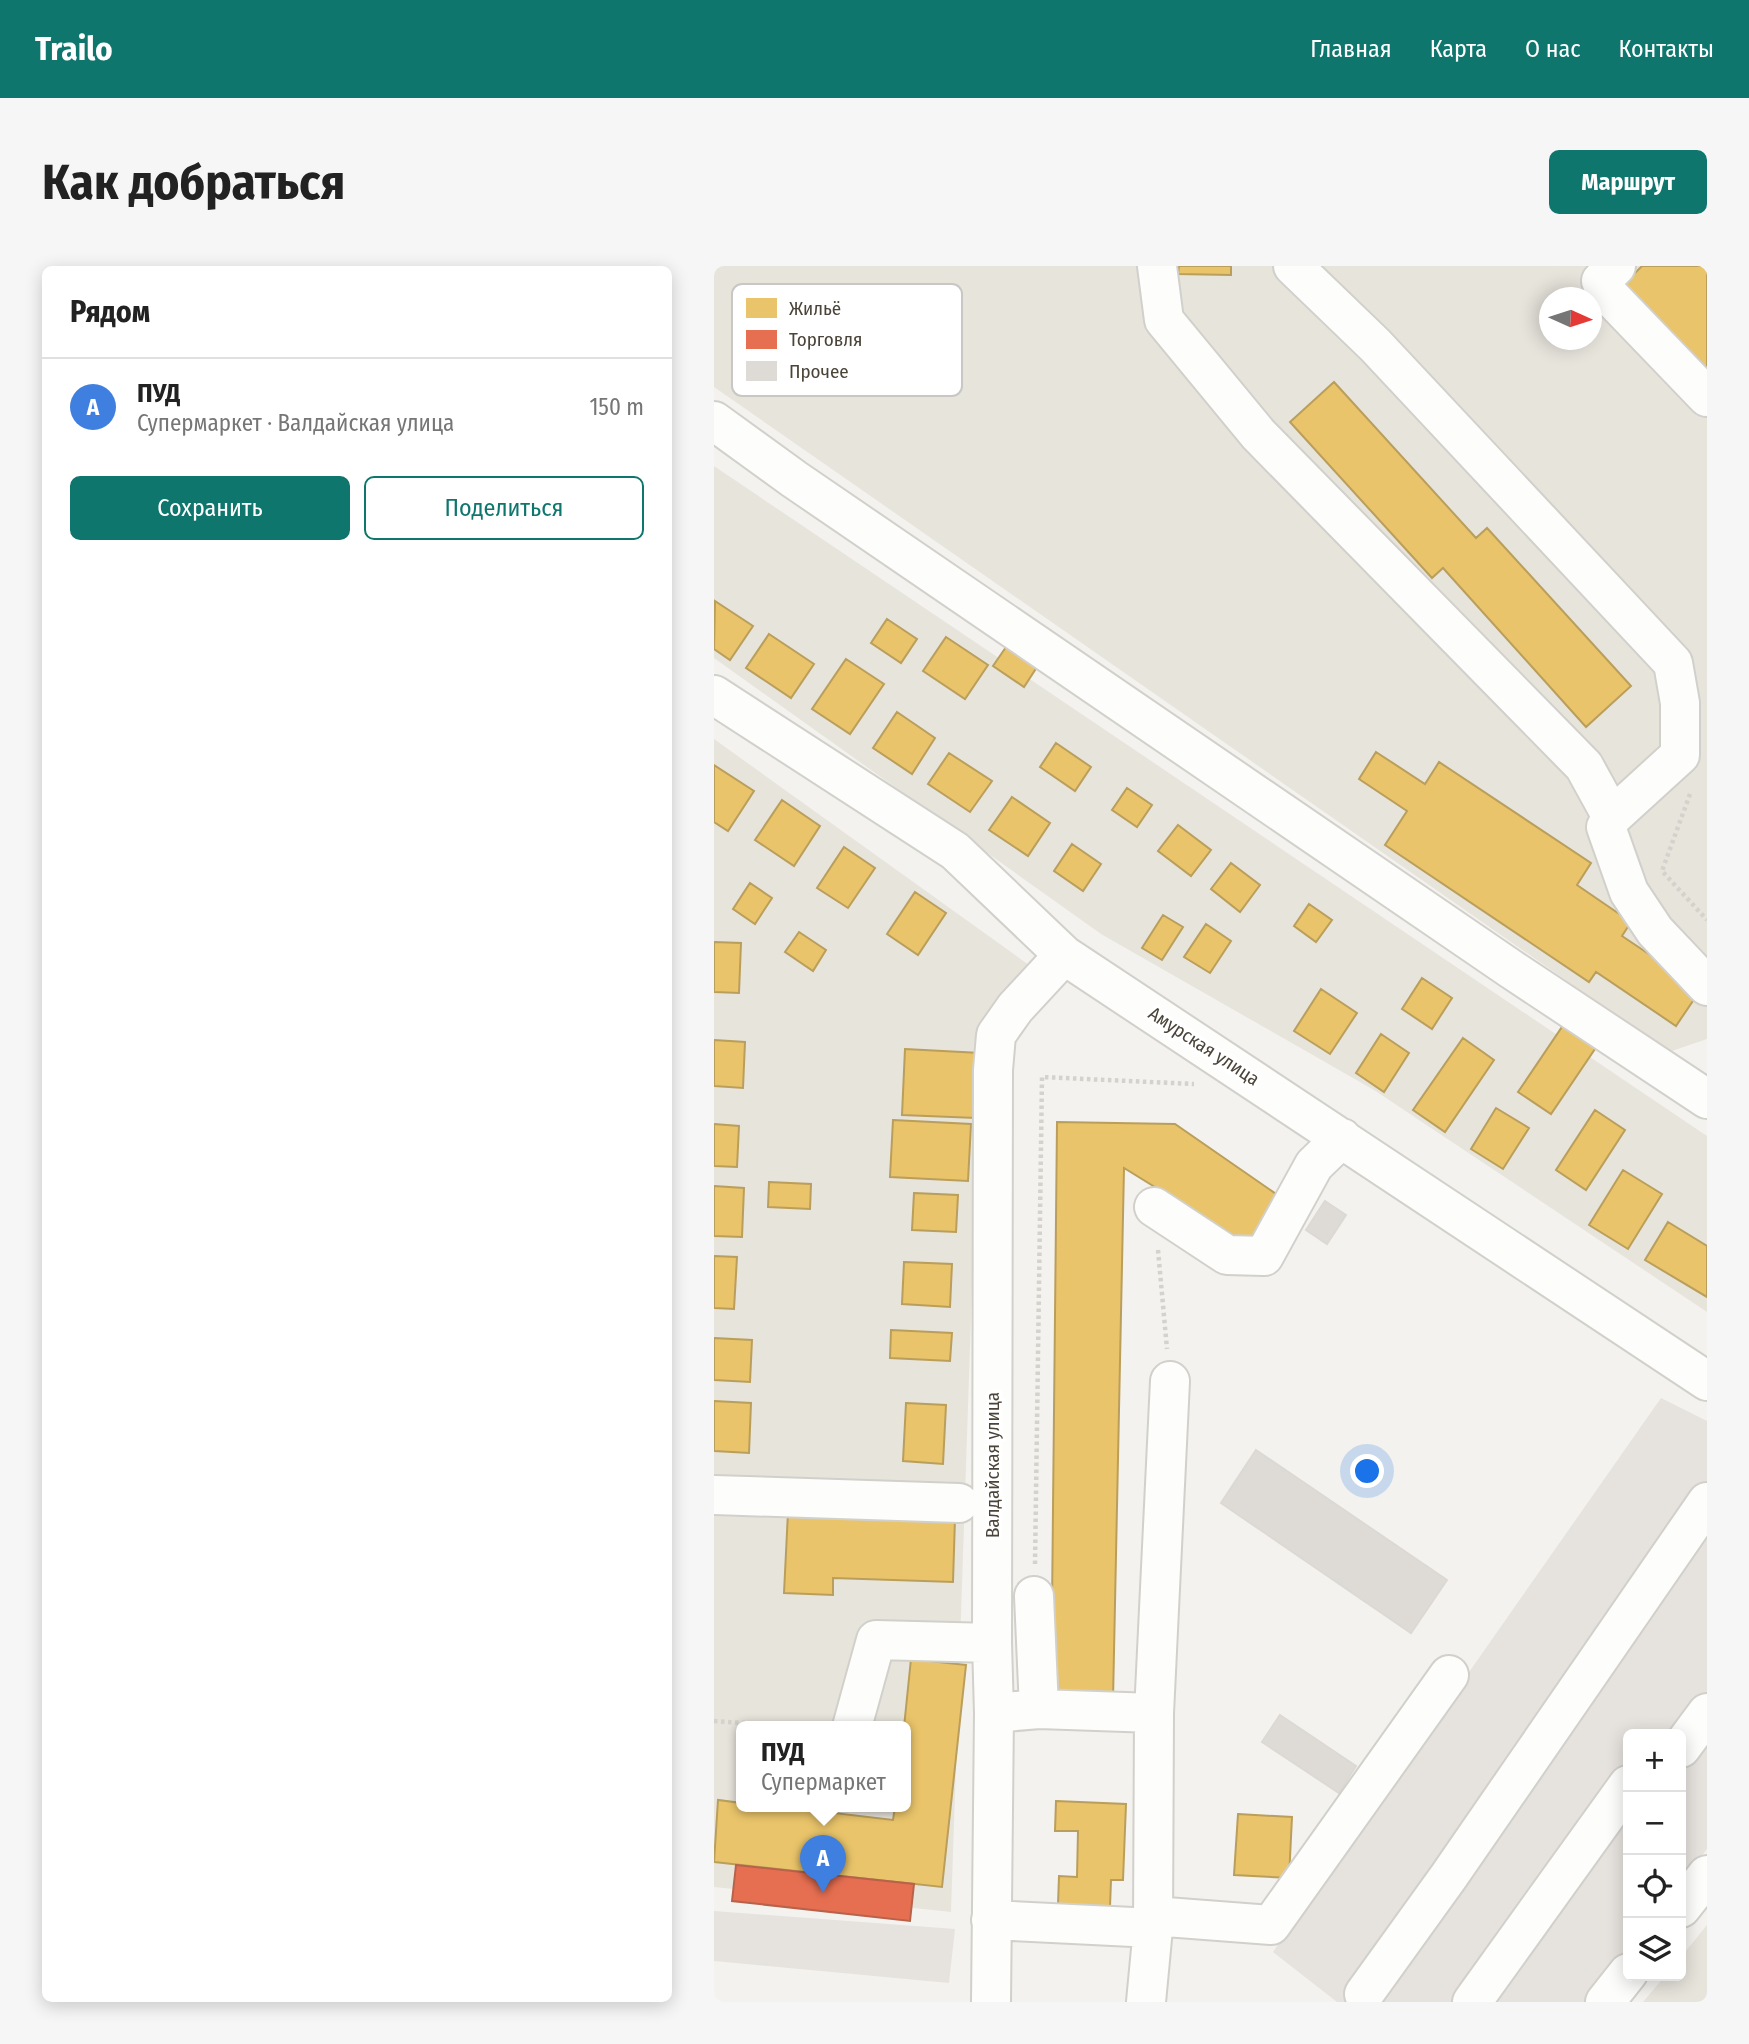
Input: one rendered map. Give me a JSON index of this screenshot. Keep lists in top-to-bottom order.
{
  "streets": {
    "street": ["Амурская улица", "Валдайская улица"]
  },
  "crossings": [
    ["Амурская улица", "Валдайская улица"]
  ],
  "legend": ["Жильё", "Торговля", "Прочее"],
  "north": "right",
  "page": {
    "header": "Trailo",
    "nav": [
      "Главная",
      "Карта",
      "О нас",
      "Контакты"
    ],
    "buttons": [
      "Маршрут",
      ["Сохранить", "Поделиться"]
    ],
    "title": "Как добраться",
    "heading": "Рядом",
    "list": [
      {
        "mark": "A",
        "name": "ПУД",
        "note": "Супермаркет · Валдайская улица",
        "value": "150 m"
      }
    ],
    "popup": ["ПУД", "Супермаркет"],
    "map_buttons": ["+", "−"],
    "pins": "A"
  }
}
